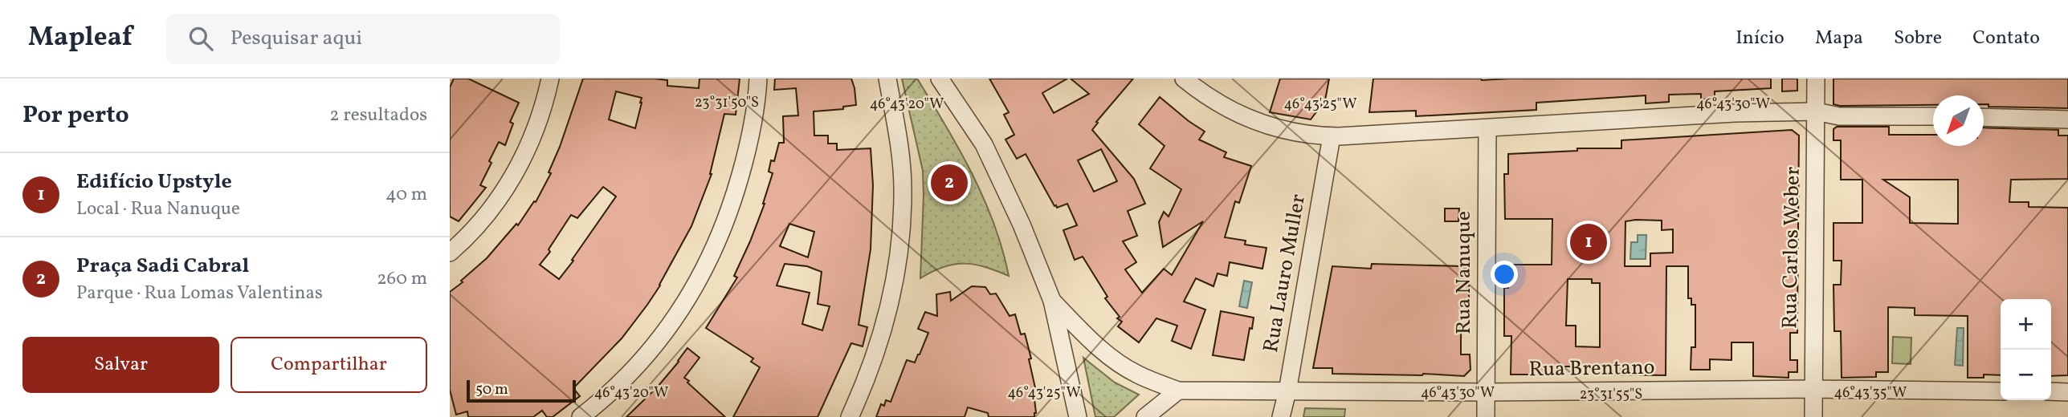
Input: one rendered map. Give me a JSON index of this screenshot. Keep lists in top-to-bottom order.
{
  "streets": {
    "street": [
      "Rua Carlos Weber",
      "Rua Nanuque",
      "Rua Lauro Muller",
      "Rua Brentano"
    ]
  },
  "crossings": [
    ["Rua Carlos Weber", "Rua Brentano"],
    ["Rua Nanuque", "Rua Brentano"],
    ["Rua Lauro Muller", "Rua Brentano"]
  ],
  "scale_bar": "50 m",
  "north": "bottom left",
  "page": {
    "header": "Mapleaf",
    "search": "Pesquisar aqui",
    "nav": [
      "Início",
      "Mapa",
      "Sobre",
      "Contato"
    ],
    "heading": ["Por perto", "2 resultados"],
    "list": [
      {
        "mark": "1",
        "name": "Edifício Upstyle",
        "note": "Local · Rua Nanuque",
        "value": "40 m"
      },
      {
        "mark": "2",
        "name": "Praça Sadi Cabral",
        "note": "Parque · Rua Lomas Valentinas",
        "value": "260 m"
      }
    ],
    "pins": ["2", "1"],
    "map_buttons": ["+", "−"],
    "buttons": ["Salvar", "Compartilhar"],
    "scale": "50 m"
  },
  "coordinates": [
    "23°31'50\"S",
    "46°43'20\"W",
    "46°43'25\"W",
    "46°43'30\"W",
    "46°43'35\"W",
    "23°31'55\"S"
  ]
}
